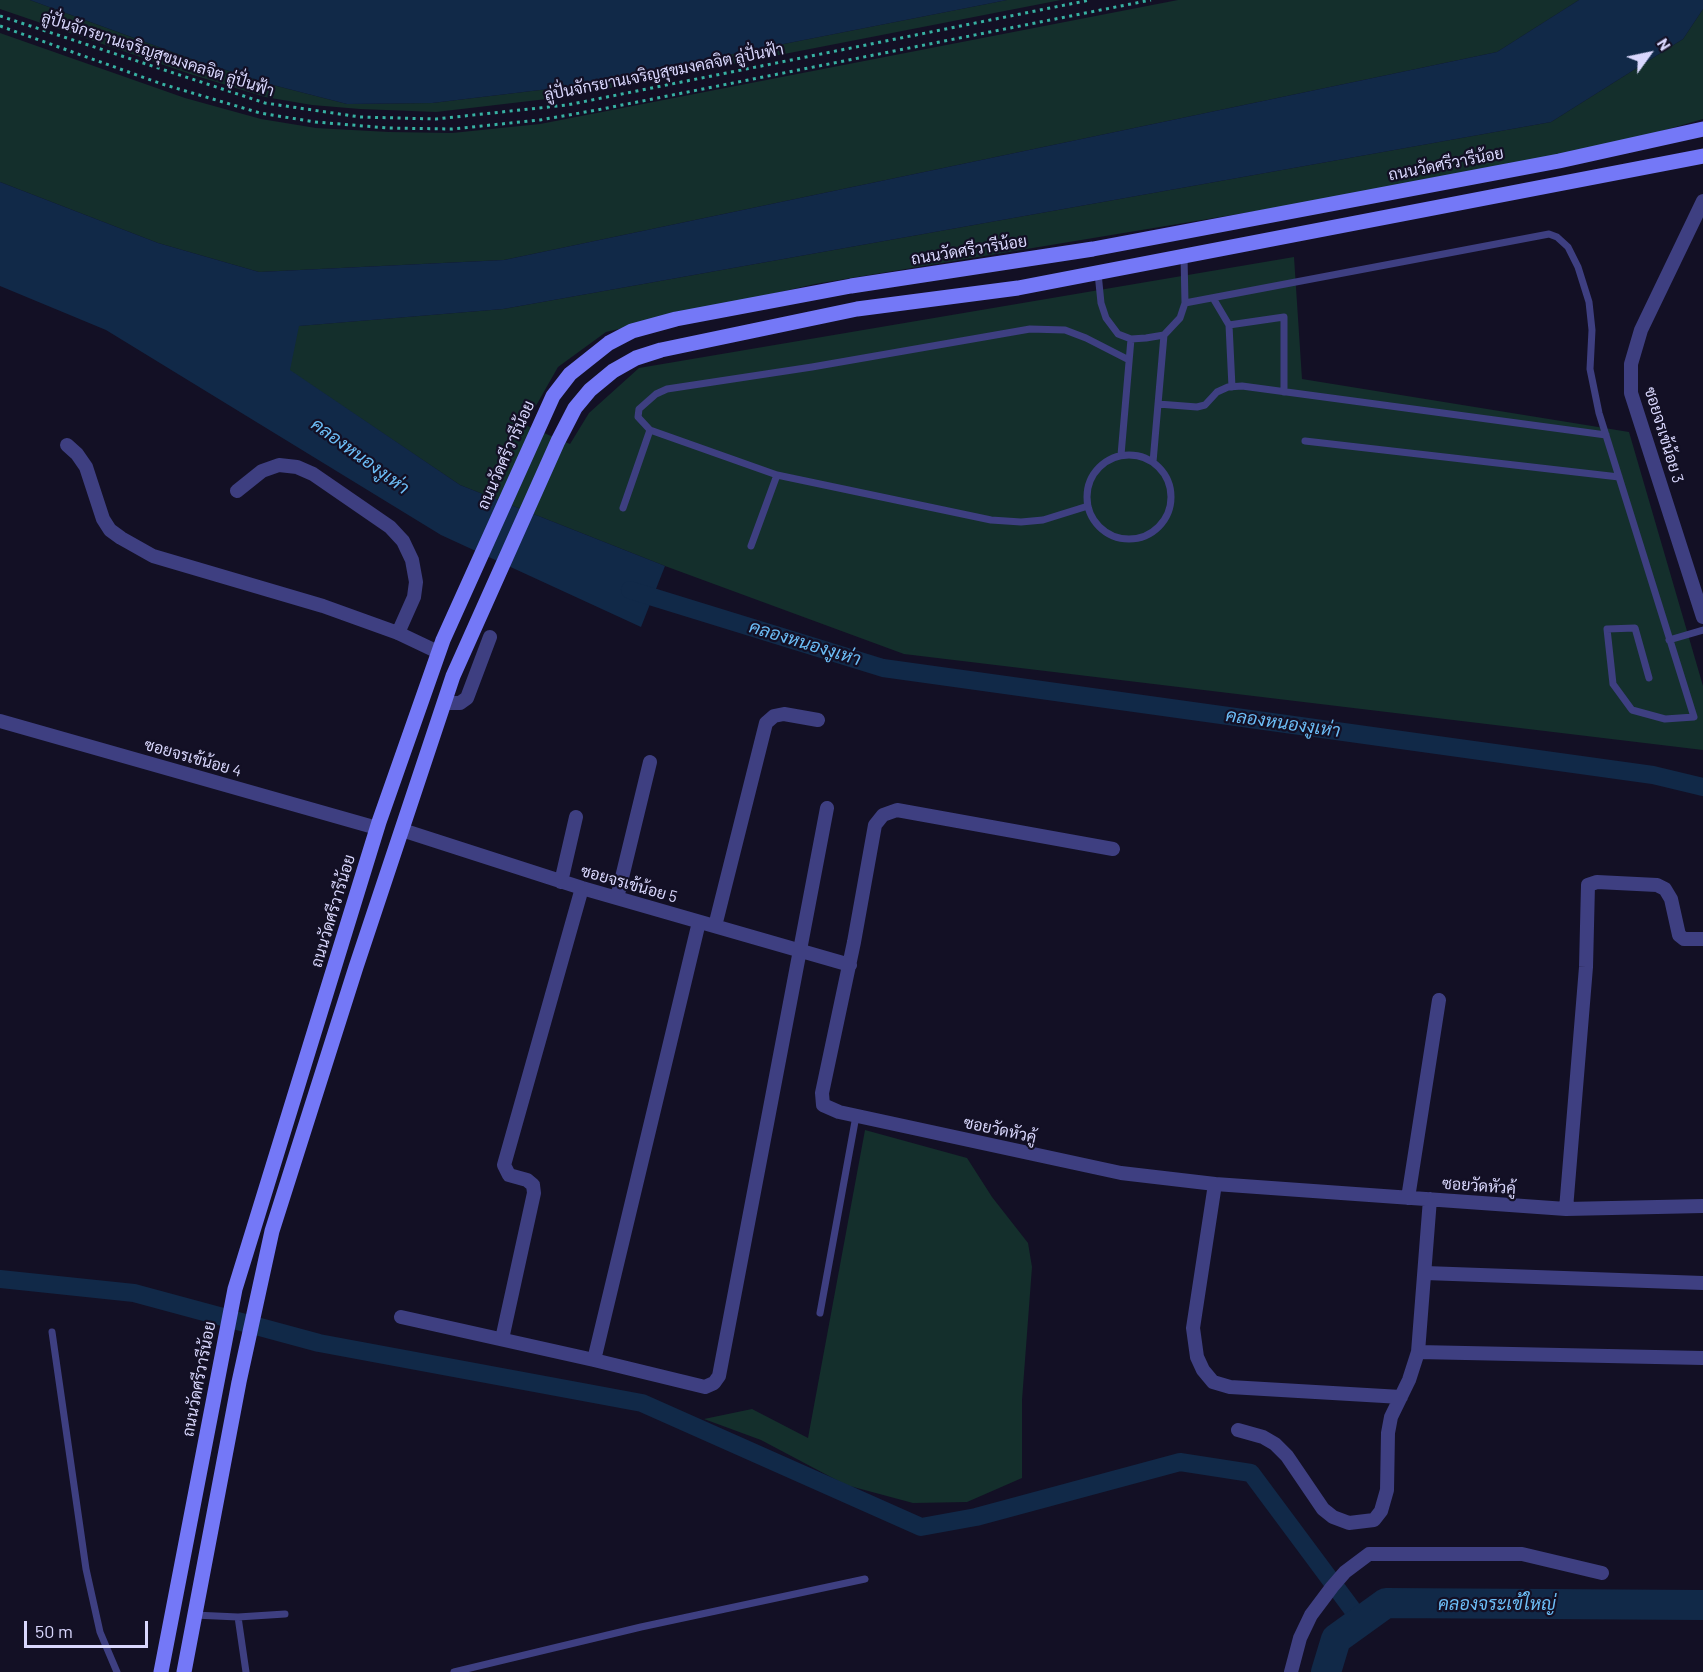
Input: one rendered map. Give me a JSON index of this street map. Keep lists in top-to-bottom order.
{
  "streets": {
    "main road": ["ถนนวัดศรีวารีน้อย"],
    "street": [
      "ซอยจรเข้น้อย 3",
      "ซอยจรเข้น้อย 4",
      "ซอยจรเข้น้อย 5",
      "ซอยวัดหัวคู้"
    ],
    "path": ["ลู่ปั่นจักรยานเจริญสุขมงคลจิต ลู่ปั่นฟ้า"]
  },
  "crossings": [
    ["ถนนวัดศรีวารีน้อย", "ซอยจรเข้น้อย 4"],
    ["ซอยจรเข้น้อย 5", "ซอยวัดหัวคู้"]
  ],
  "water": ["คลองหนองงูเห่า", "คลองจระเข้ใหญ่"],
  "scale_bar": "50 m",
  "north": "top right"
}
